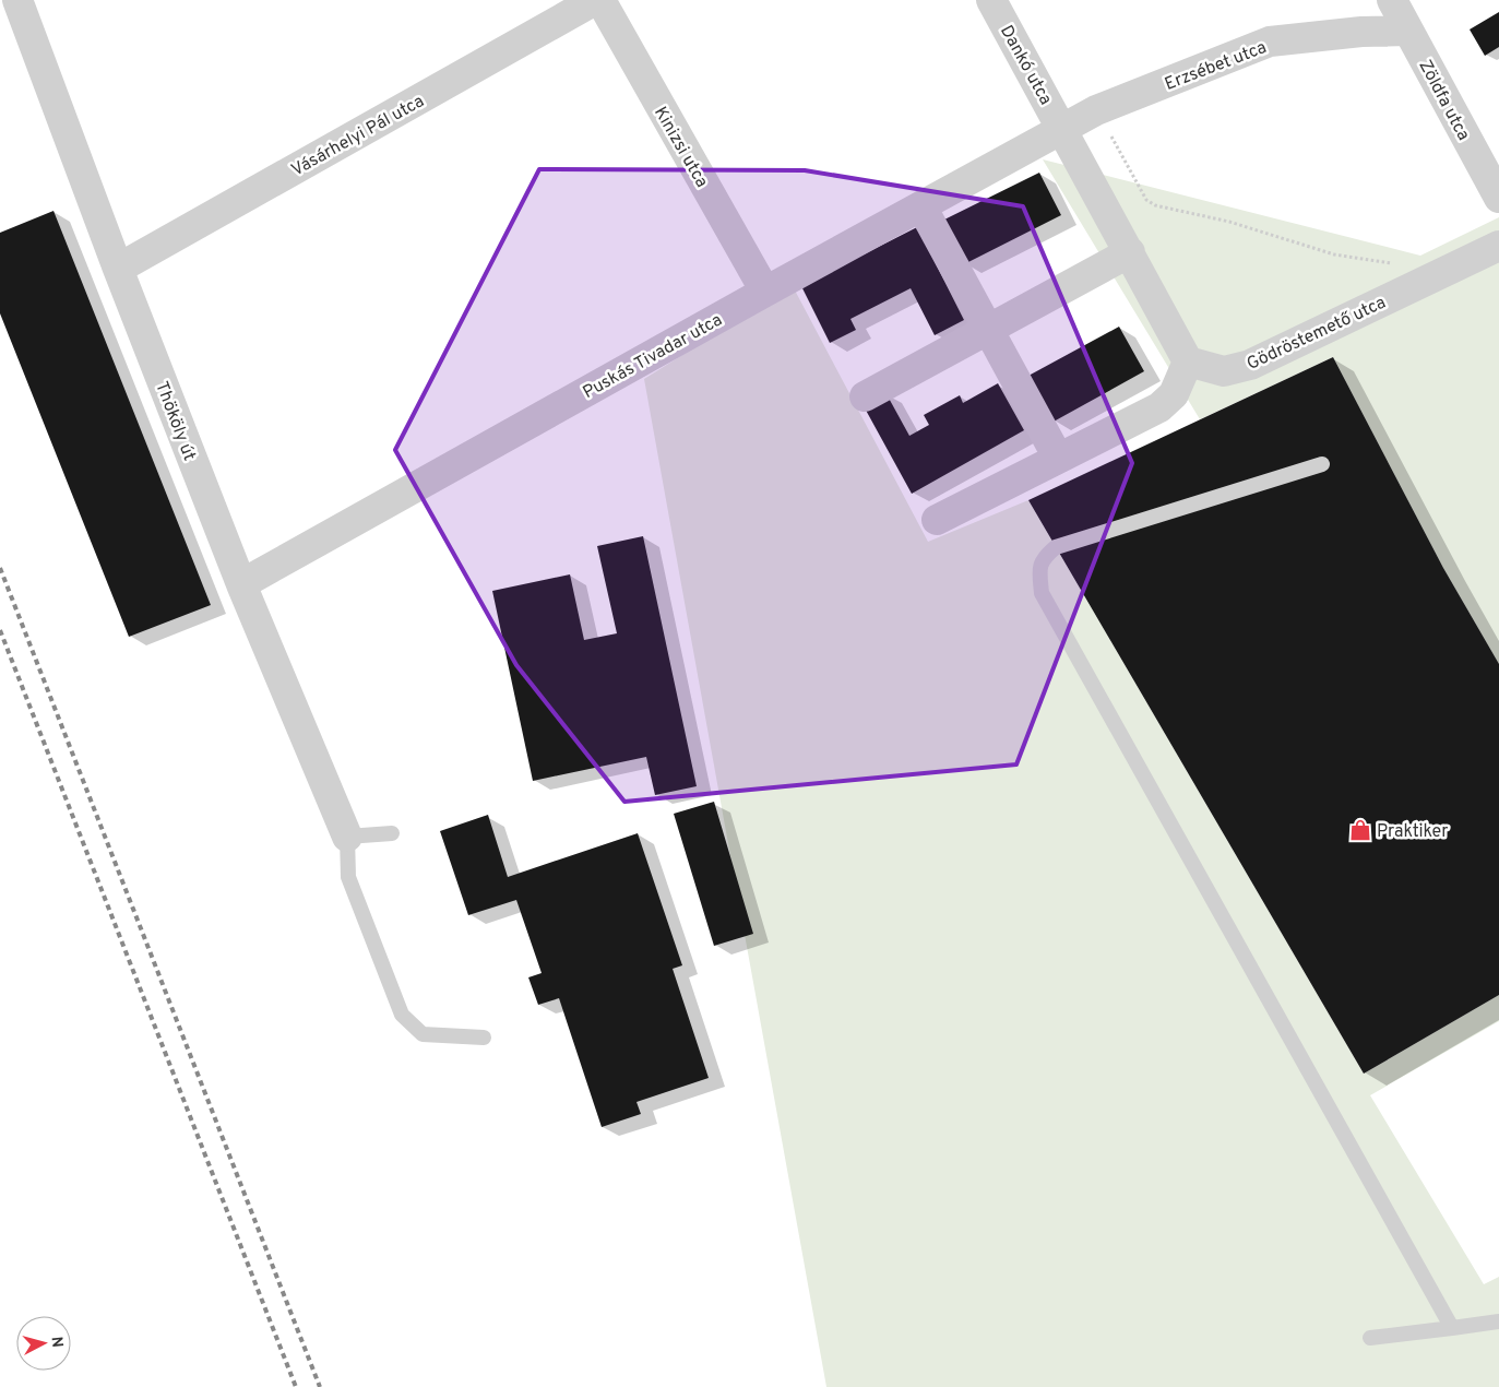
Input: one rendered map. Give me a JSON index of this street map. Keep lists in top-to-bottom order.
{
  "streets": {
    "street": [
      "Dankó utca",
      "Erzsébet utca",
      "Zöldfa utca",
      "Vásárhelyi Pál utca",
      "Kinizsi utca",
      "Gödröstemető utca",
      "Puskás Tivadar utca",
      "Thököly út"
    ]
  },
  "crossings": [
    ["Dankó utca", "Erzsébet utca"],
    ["Dankó utca", "Puskás Tivadar utca"],
    ["Erzsébet utca", "Zöldfa utca"],
    ["Erzsébet utca", "Puskás Tivadar utca"],
    ["Vásárhelyi Pál utca", "Thököly út"],
    ["Kinizsi utca", "Puskás Tivadar utca"],
    ["Puskás Tivadar utca", "Thököly út"]
  ],
  "places": {
    "shop": ["Praktiker"]
  },
  "north": "right"
}
